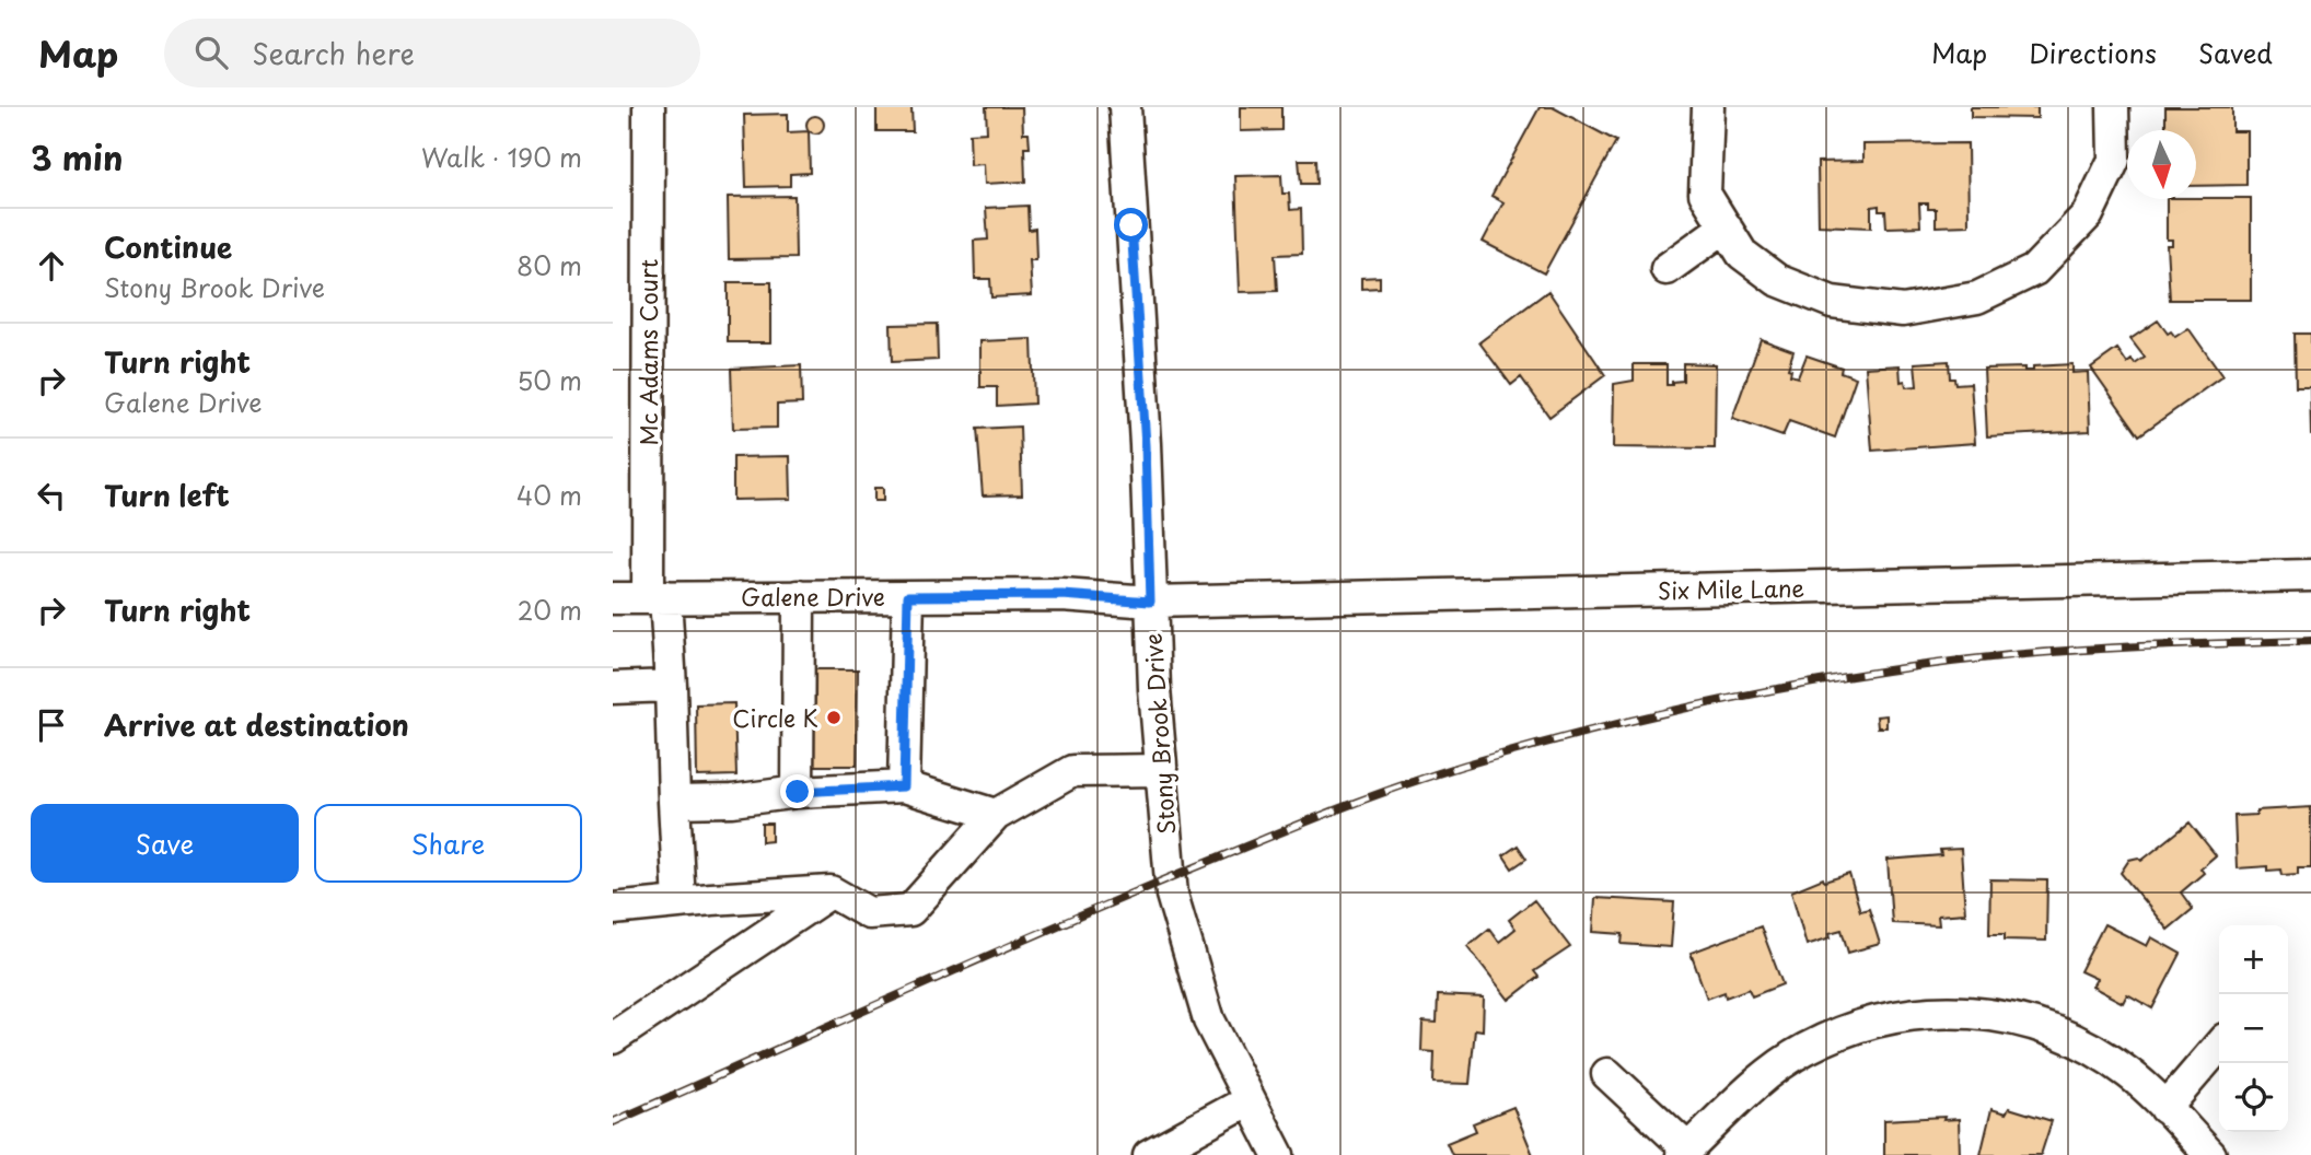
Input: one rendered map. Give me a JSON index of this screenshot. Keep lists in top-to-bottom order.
{
  "streets": {
    "street": [
      "Mc Adams Court",
      "Six Mile Lane",
      "Galene Drive",
      "Stony Brook Drive"
    ]
  },
  "crossings": [
    ["Mc Adams Court", "Galene Drive"],
    ["Six Mile Lane", "Galene Drive"],
    ["Six Mile Lane", "Stony Brook Drive"],
    ["Galene Drive", "Stony Brook Drive"]
  ],
  "places": ["Circle K"],
  "north": "bottom",
  "page": {
    "header": "Map",
    "search": "Search here",
    "nav": ["Map", "Directions", "Saved"],
    "heading": ["3 min", "Walk · 190 m"],
    "list": [
      ["Continue", "Stony Brook Drive", "80 m"],
      ["Turn right", "Galene Drive", "50 m"],
      ["Turn left", "40 m"],
      ["Turn right", "20 m"],
      "Arrive at destination"
    ],
    "buttons": ["Save", "Share"],
    "map_buttons": ["+", "−"]
  }
}
